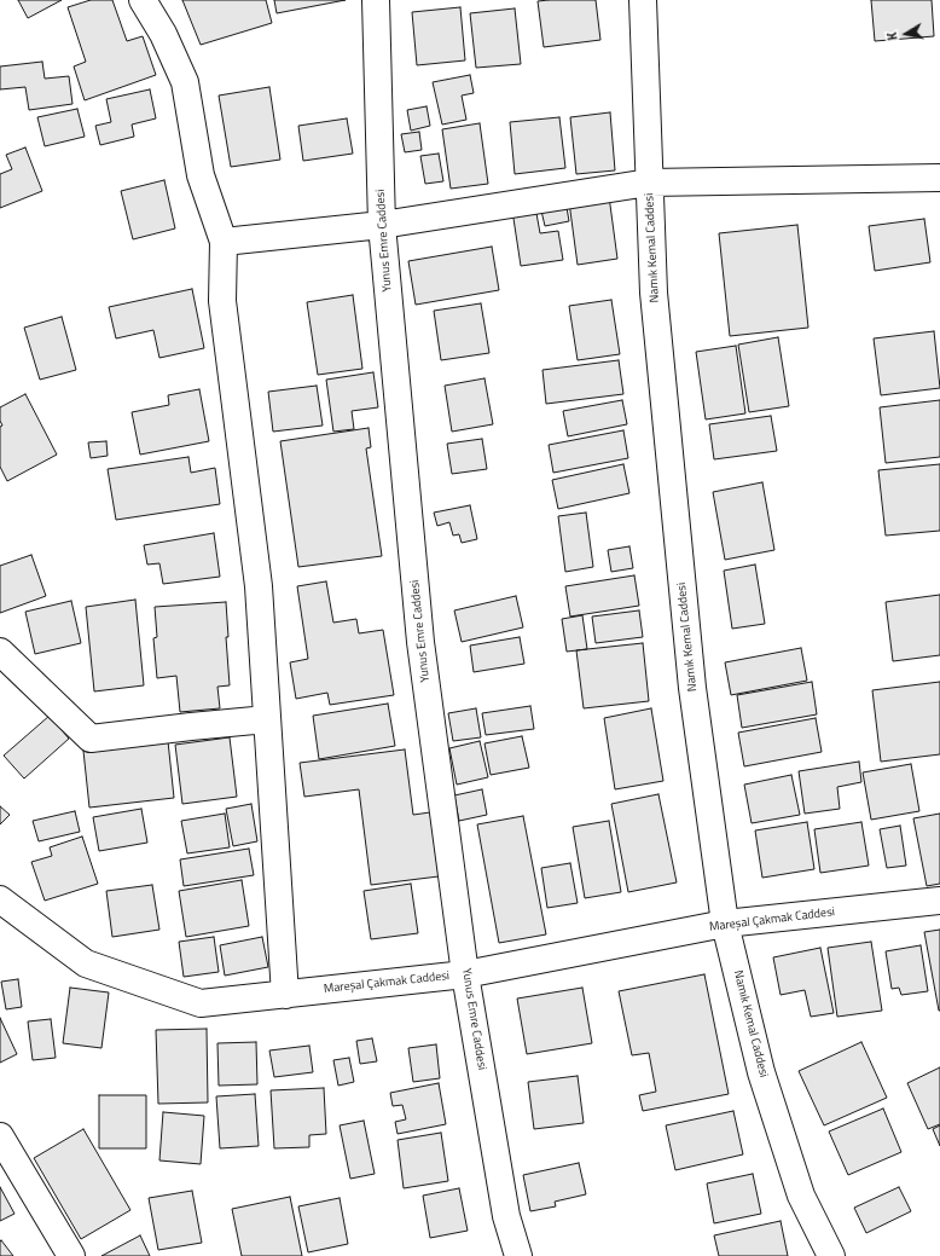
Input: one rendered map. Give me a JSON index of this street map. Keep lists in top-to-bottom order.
{
  "streets": {
    "street": ["Yunus Emre Caddesi", "Namık Kemal Caddesi", "Mareşal Çakmak Caddesi"]
  },
  "crossings": [
    ["Yunus Emre Caddesi", "Mareşal Çakmak Caddesi"],
    ["Namık Kemal Caddesi", "Mareşal Çakmak Caddesi"]
  ],
  "north": "left"
}
